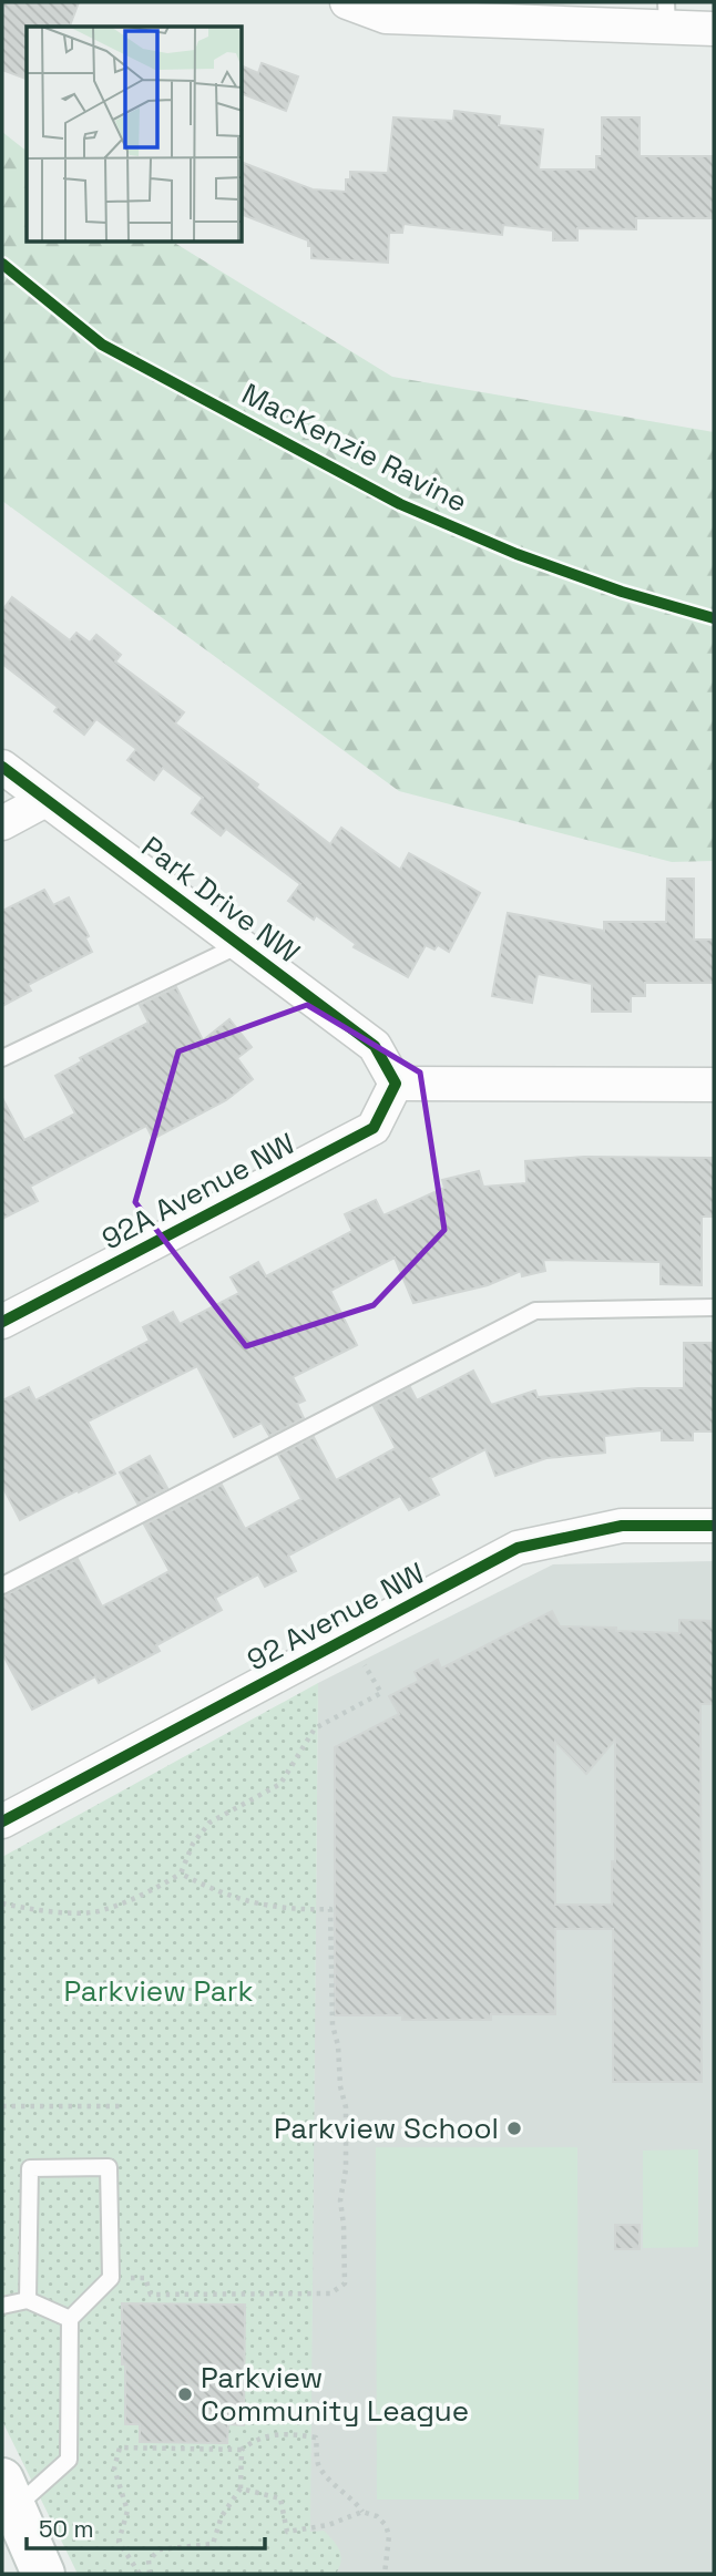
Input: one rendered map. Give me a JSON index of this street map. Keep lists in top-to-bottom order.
{
  "streets": {
    "street": ["Park Drive NW", "92A Avenue NW", "92 Avenue NW"],
    "cycle path": ["MacKenzie Ravine"]
  },
  "crossings": [
    ["Park Drive NW", "92A Avenue NW"]
  ],
  "parks": ["Parkview Park"],
  "places": ["Parkview School", "Parkview Community League"],
  "scale_bar": "50 m"
}
